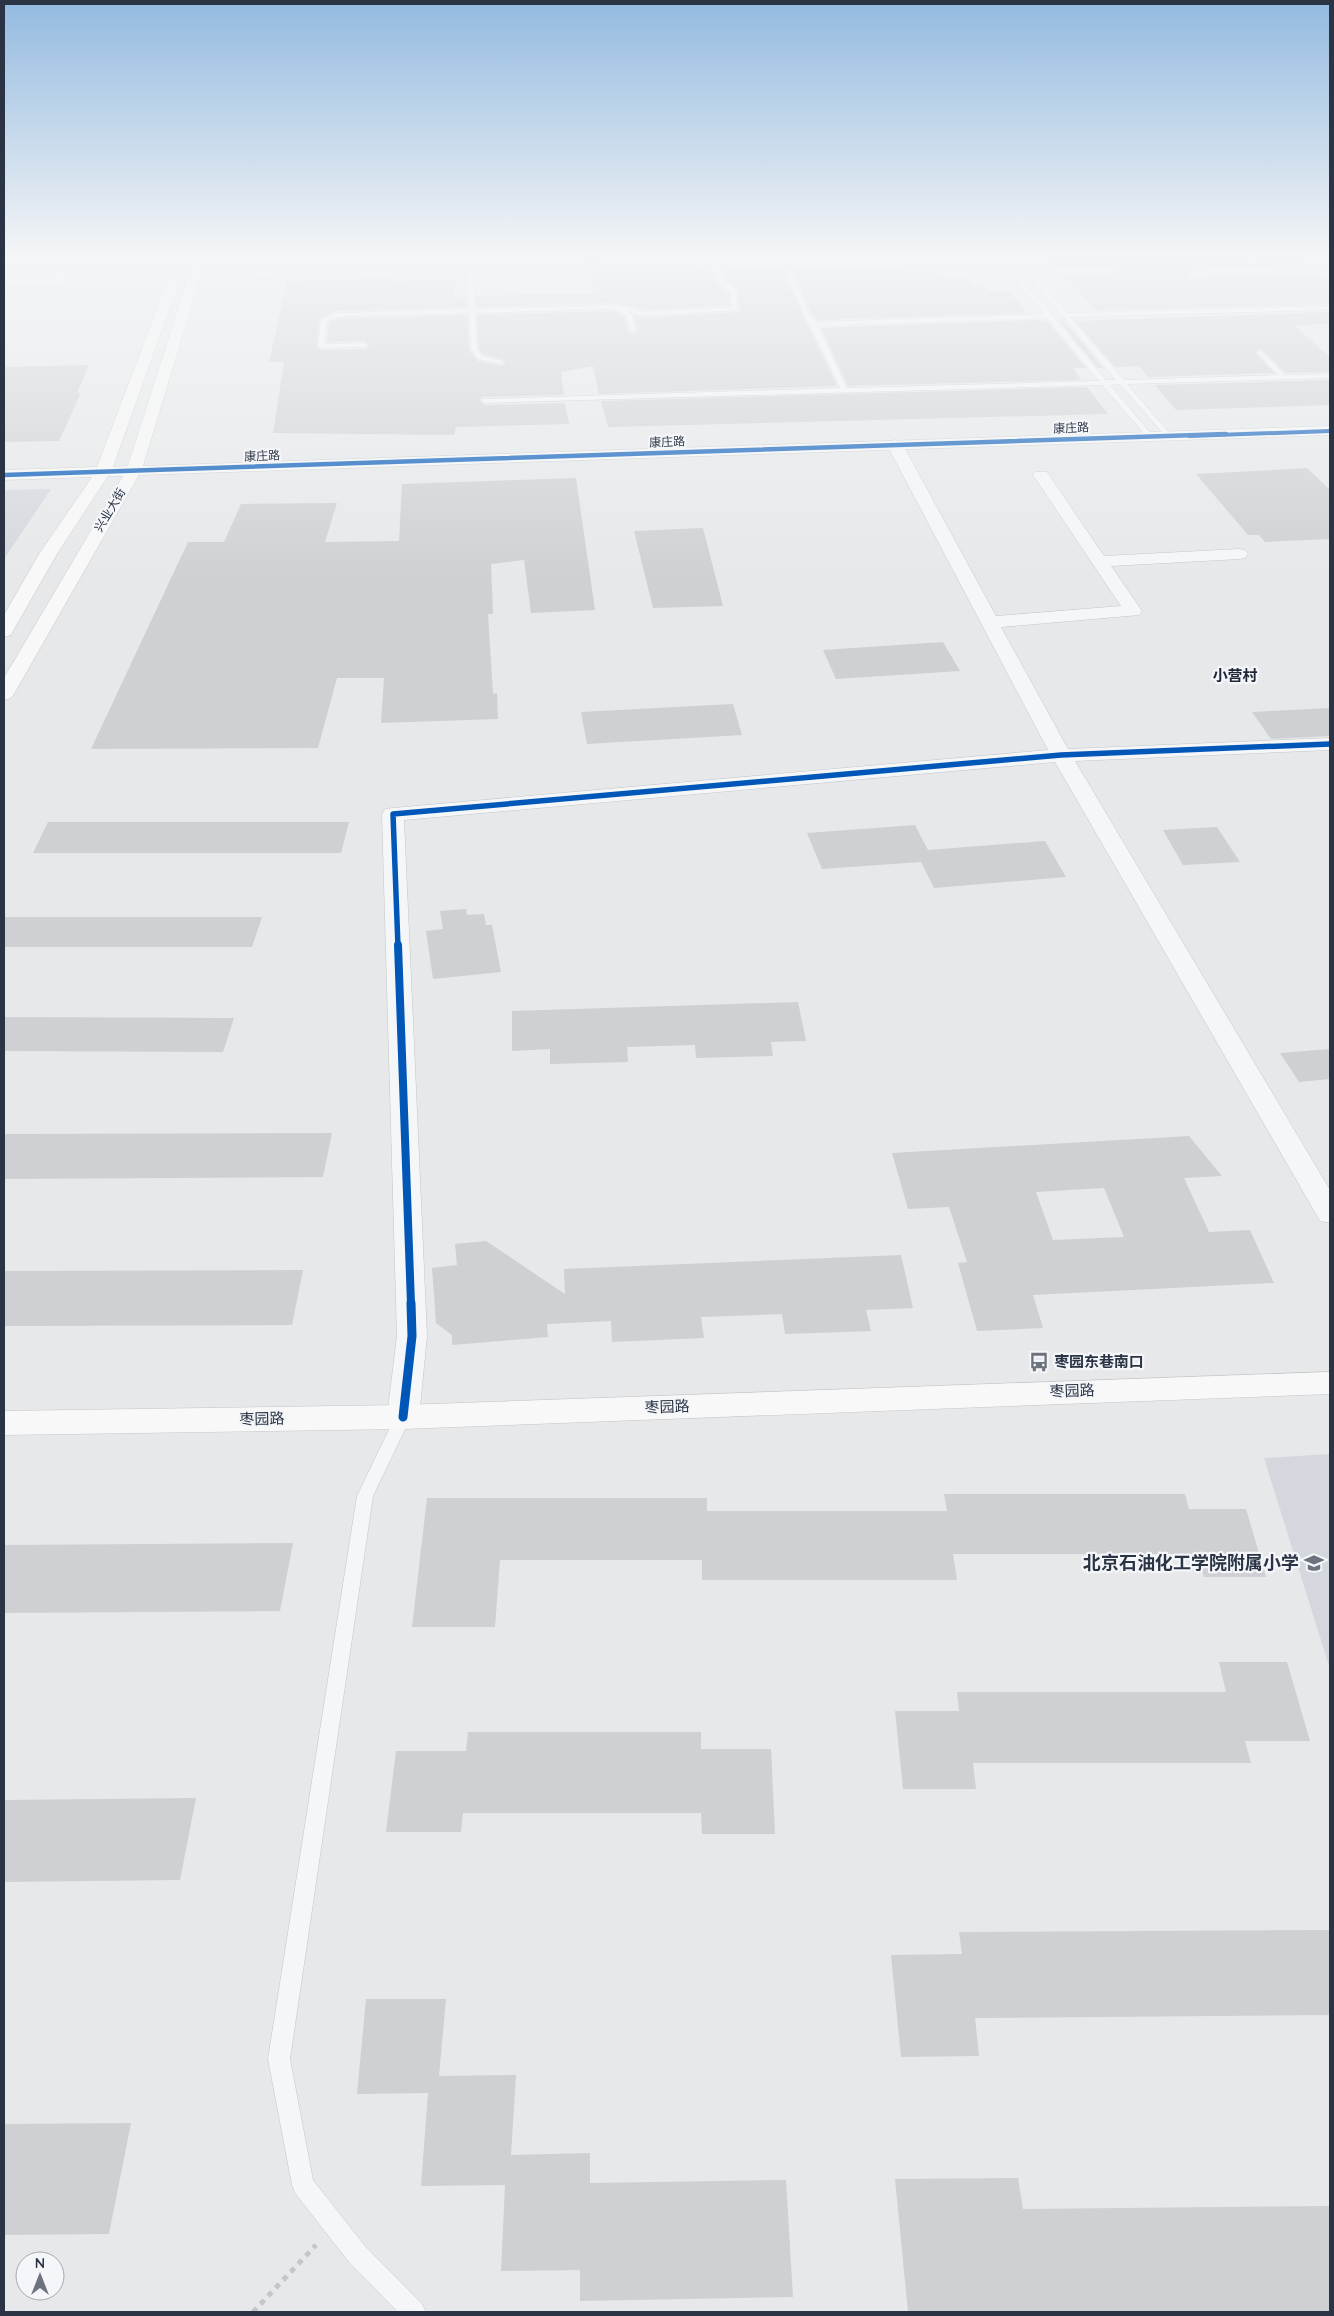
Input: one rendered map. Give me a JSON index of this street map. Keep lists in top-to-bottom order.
{
  "streets": {
    "main road": ["康庄路", "兴业大街", "枣园路"]
  },
  "crossings": [
    ["康庄路", "兴业大街"]
  ],
  "districts": ["小营村"],
  "places": {
    "bus stop": ["枣园东巷南口"],
    "school or university": ["北京石油化工学院附属小学"]
  },
  "north": "top"
}
